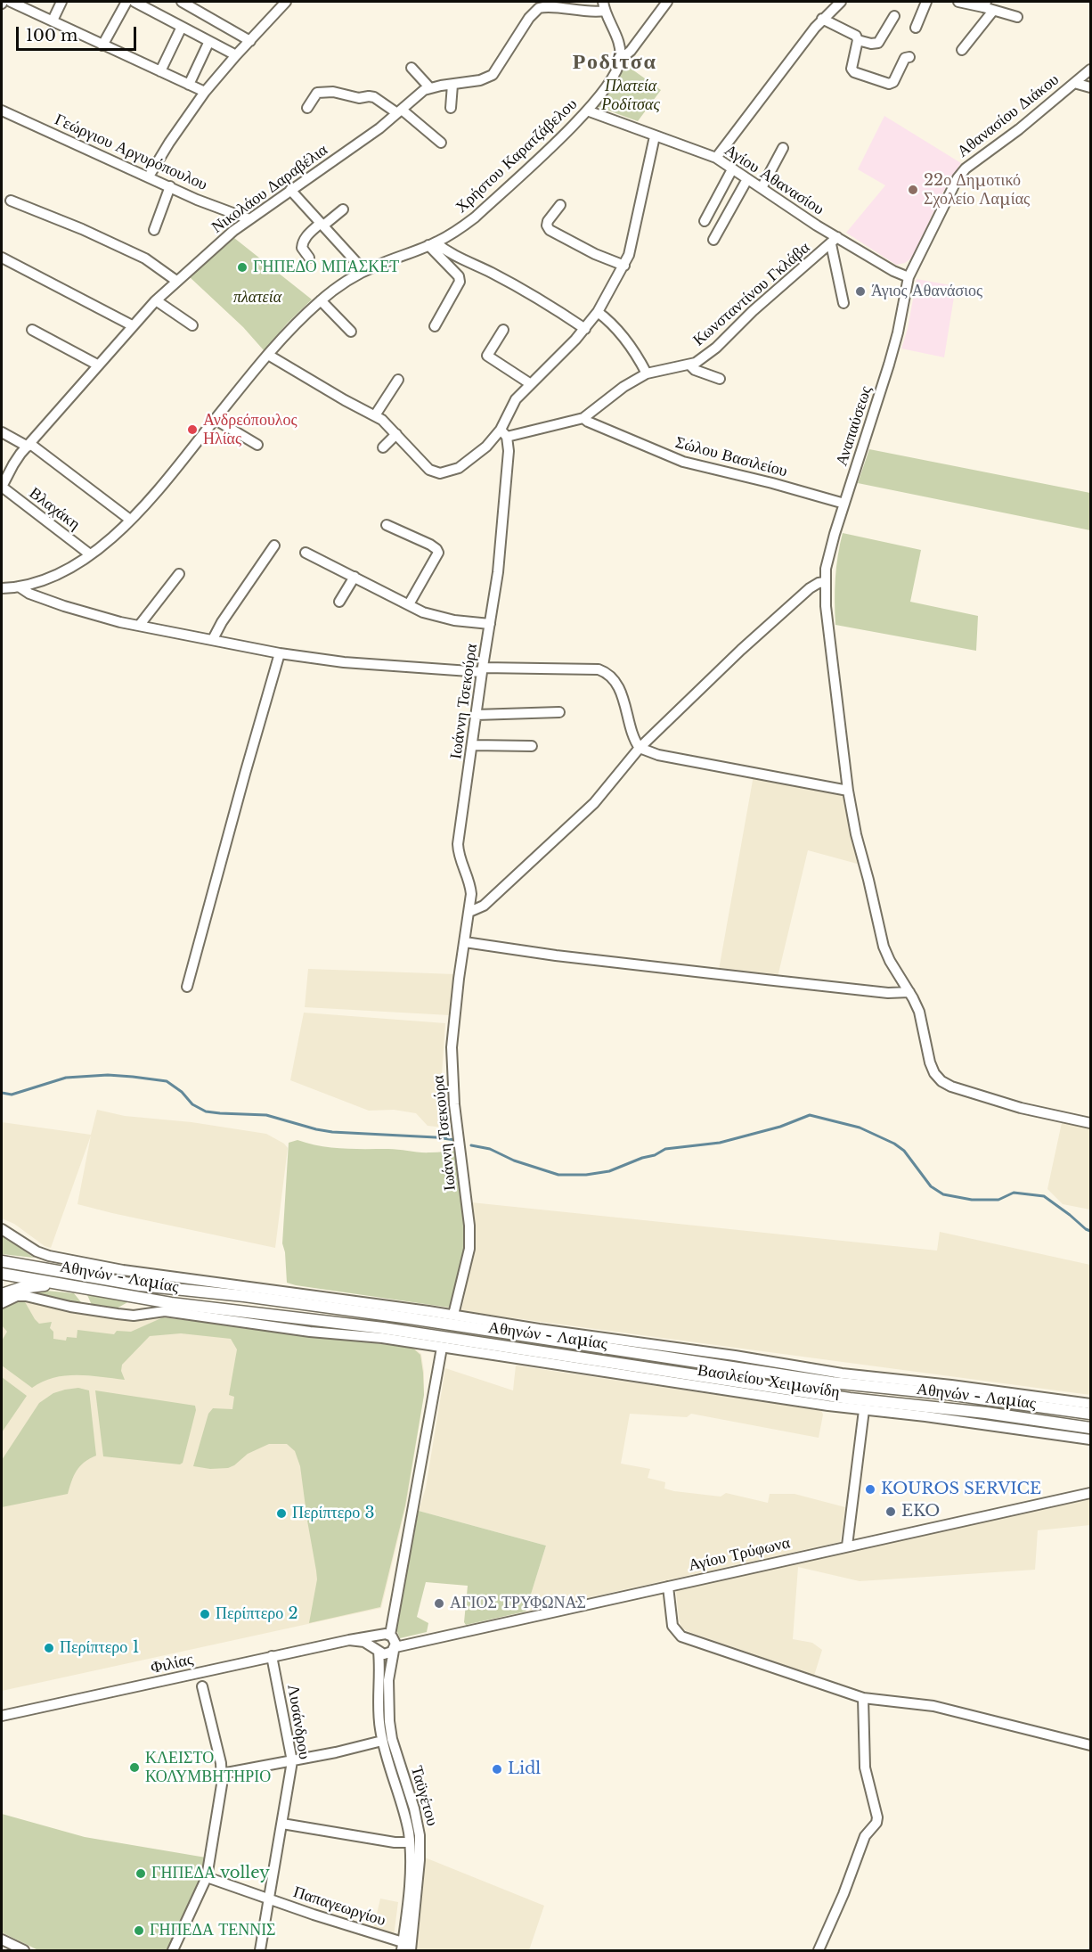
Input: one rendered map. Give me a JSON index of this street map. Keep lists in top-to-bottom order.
{
  "streets": {
    "main road": ["Αθηνών - Λαμίας"],
    "street": [
      "Αθανασίου Διάκου",
      "Γεώργιου Αργυρόπουλου",
      "Χρήστου Καρατζάβελου",
      "Αγίου Αθανασίου",
      "Νικολάου Δαραβέλια",
      "Κωνσταντίνου Γκλάβα",
      "Αναπαύσεως",
      "Σώλου Βασιλείου",
      "Βλαχάκη",
      "Ιωάννη Τσεκούρα",
      "Βασιλείου Χειμωνίδη",
      "Αγίου Τρύφωνα",
      "Φιλίας",
      "Λυσάνδρου",
      "Ταϋγέτου",
      "Παπαγεωργίου"
    ]
  },
  "crossings": [
    ["Αθανασίου Διάκου", "Αγίου Αθανασίου"],
    ["Αθανασίου Διάκου", "Αναπαύσεως"],
    ["Γεώργιου Αργυρόπουλου", "Νικολάου Δαραβέλια"],
    ["Χρήστου Καρατζάβελου", "Αγίου Αθανασίου"],
    ["Χρήστου Καρατζάβελου", "Βλαχάκη"],
    ["Αγίου Αθανασίου", "Κωνσταντίνου Γκλάβα"],
    ["Αγίου Αθανασίου", "Αναπαύσεως"],
    ["Νικολάου Δαραβέλια", "Βλαχάκη"],
    ["Κωνσταντίνου Γκλάβα", "Σώλου Βασιλείου"],
    ["Κωνσταντίνου Γκλάβα", "Ιωάννη Τσεκούρα"],
    ["Αναπαύσεως", "Σώλου Βασιλείου"],
    ["Αγίου Τρύφωνα", "Φιλίας"],
    ["Αγίου Τρύφωνα", "Ταϋγέτου"],
    ["Φιλίας", "Λυσάνδρου"],
    ["Φιλίας", "Ταϋγέτου"],
    ["Λυσάνδρου", "Παπαγεωργίου"],
    ["Ταϋγέτου", "Παπαγεωργίου"]
  ],
  "districts": ["Ροδίτσα"],
  "parks": ["Πλατεία Ροδίτσας", "πλατεία"],
  "places": [
    "22ο Δημοτικό Σχολείο Λαμίας",
    "ΓΗΠΕΔΟ ΜΠΑΣΚΕΤ",
    "Άγιος Αθανάσιος",
    "Ανδρεόπουλος Ηλίας",
    "KOUROS SERVICE",
    "EKO",
    "Περίπτερο 3",
    "ΑΓΙΟΣ ΤΡΥΦΩΝΑΣ",
    "Περίπτερο 2",
    "Περίπτερο 1",
    "ΚΛΕΙΣΤΟ ΚΟΛΥΜΒΗΤΗΡΙΟ",
    "Lidl",
    "ΓΗΠΕΔΑ volley",
    "ΓΗΠΕΔΑ ΤΕΝΝΙΣ"
  ],
  "scale_bar": "100 m"
}
